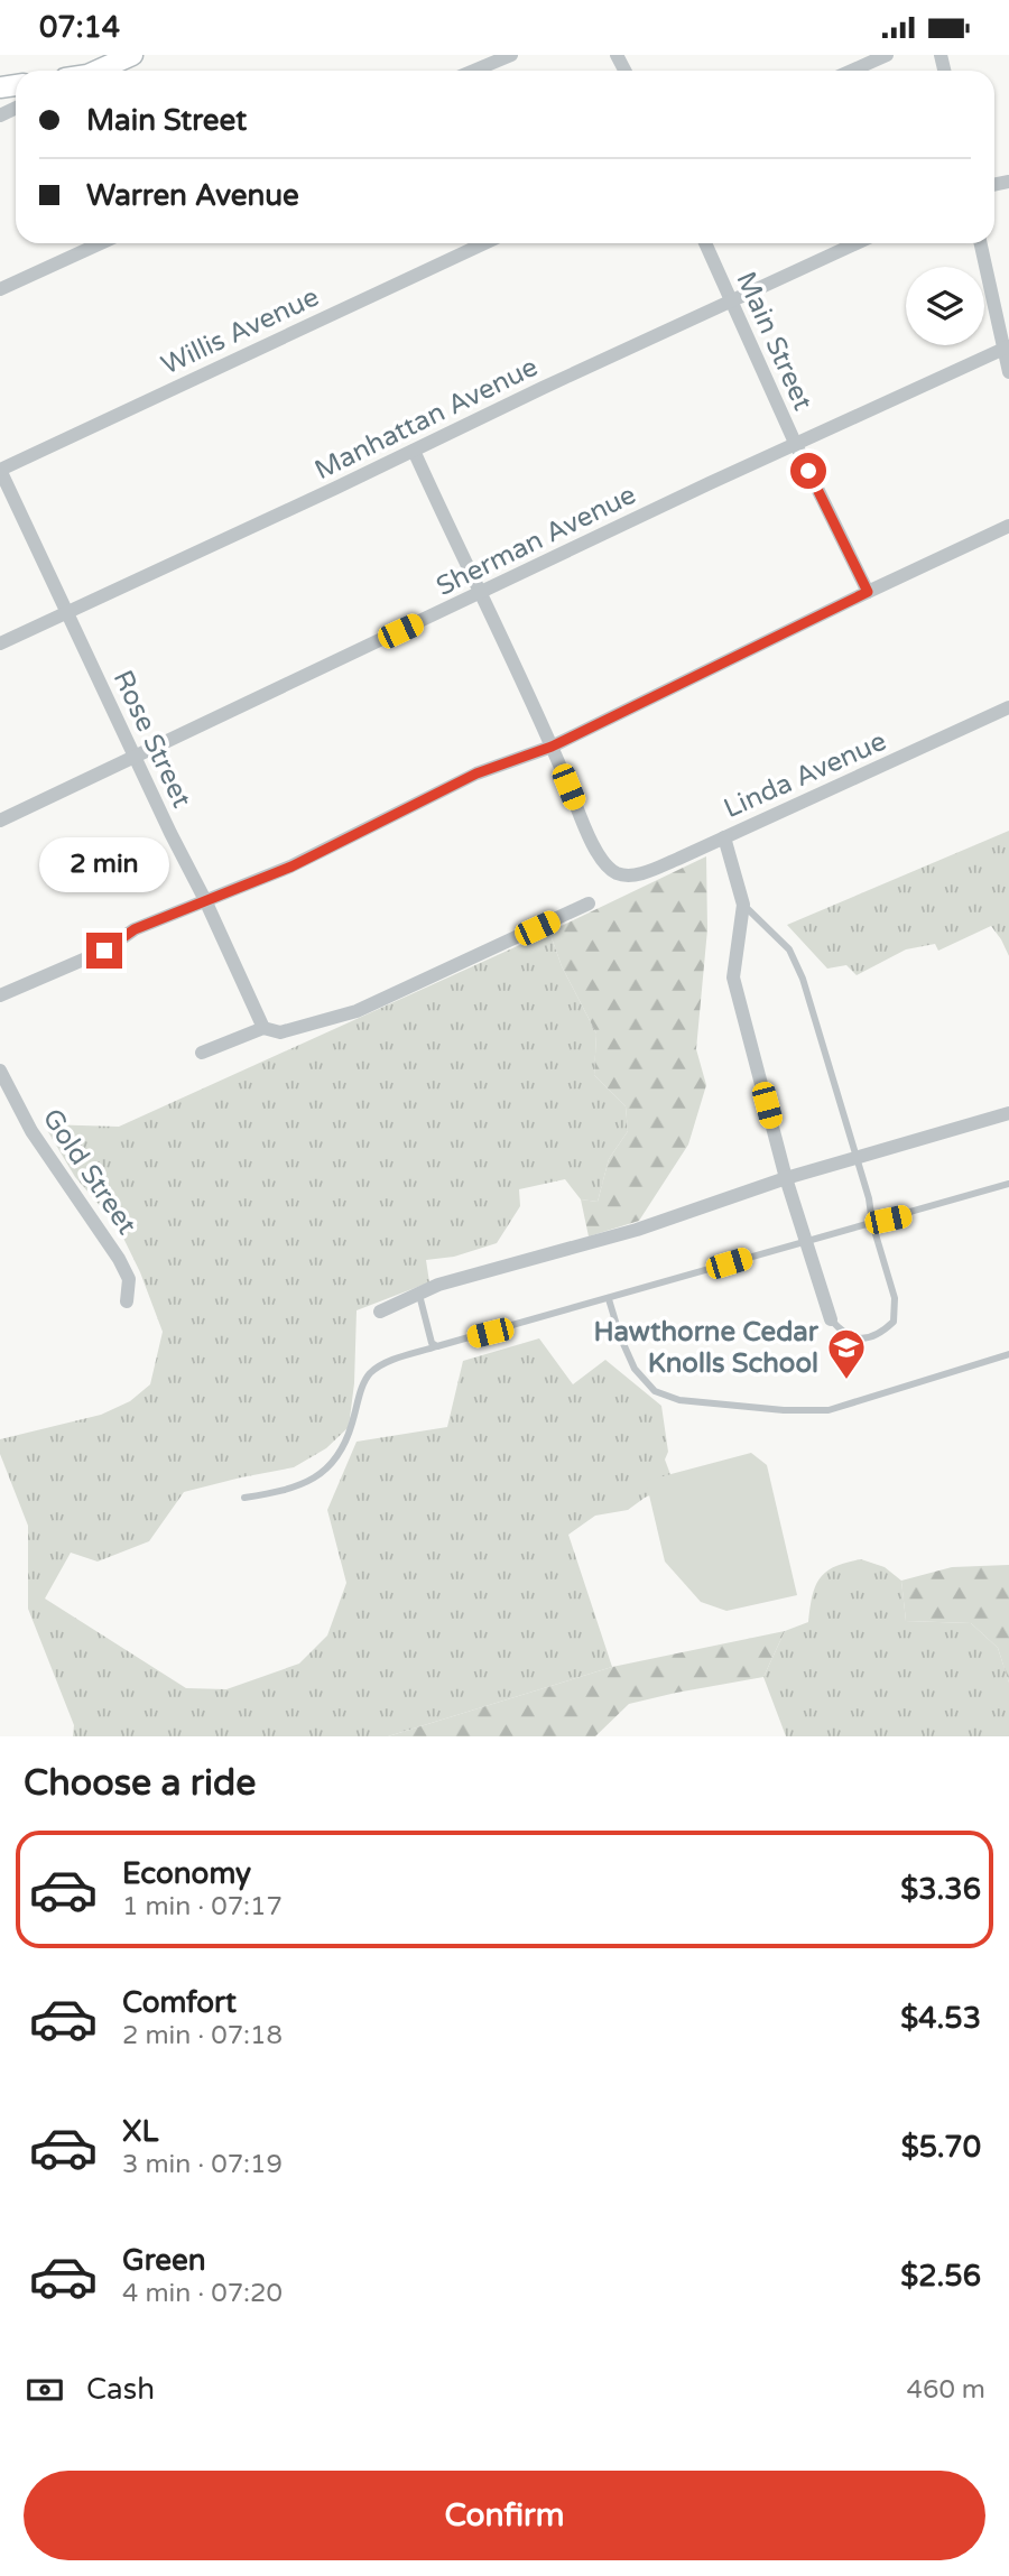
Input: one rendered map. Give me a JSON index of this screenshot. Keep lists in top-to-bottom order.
{
  "streets": {
    "street": [
      "Willis Avenue",
      "Main Street",
      "Manhattan Avenue",
      "Sherman Avenue",
      "Rose Street",
      "Linda Avenue",
      "Gold Street"
    ]
  },
  "crossings": [
    ["Willis Avenue", "Rose Street"],
    ["Main Street", "Manhattan Avenue"],
    ["Main Street", "Sherman Avenue"],
    ["Manhattan Avenue", "Rose Street"],
    ["Sherman Avenue", "Rose Street"]
  ],
  "places": {
    "school or university": ["Hawthorne Cedar Knolls School"]
  },
  "page": {
    "status": "07:14",
    "banner": ["Main Street", "Warren Avenue"],
    "bubble": "2 min",
    "heading": "Choose a ride",
    "list": [
      {
        "name": "Economy",
        "note": "1 min · 07:17",
        "value": "$3.36"
      },
      {
        "name": "Comfort",
        "note": "2 min · 07:18",
        "value": "$4.53"
      },
      {
        "name": "XL",
        "note": "3 min · 07:19",
        "value": "$5.70"
      },
      {
        "name": "Green",
        "note": "4 min · 07:20",
        "value": "$2.56"
      }
    ],
    "pay": ["Cash", "460 m"],
    "buttons": "Confirm"
  }
}
